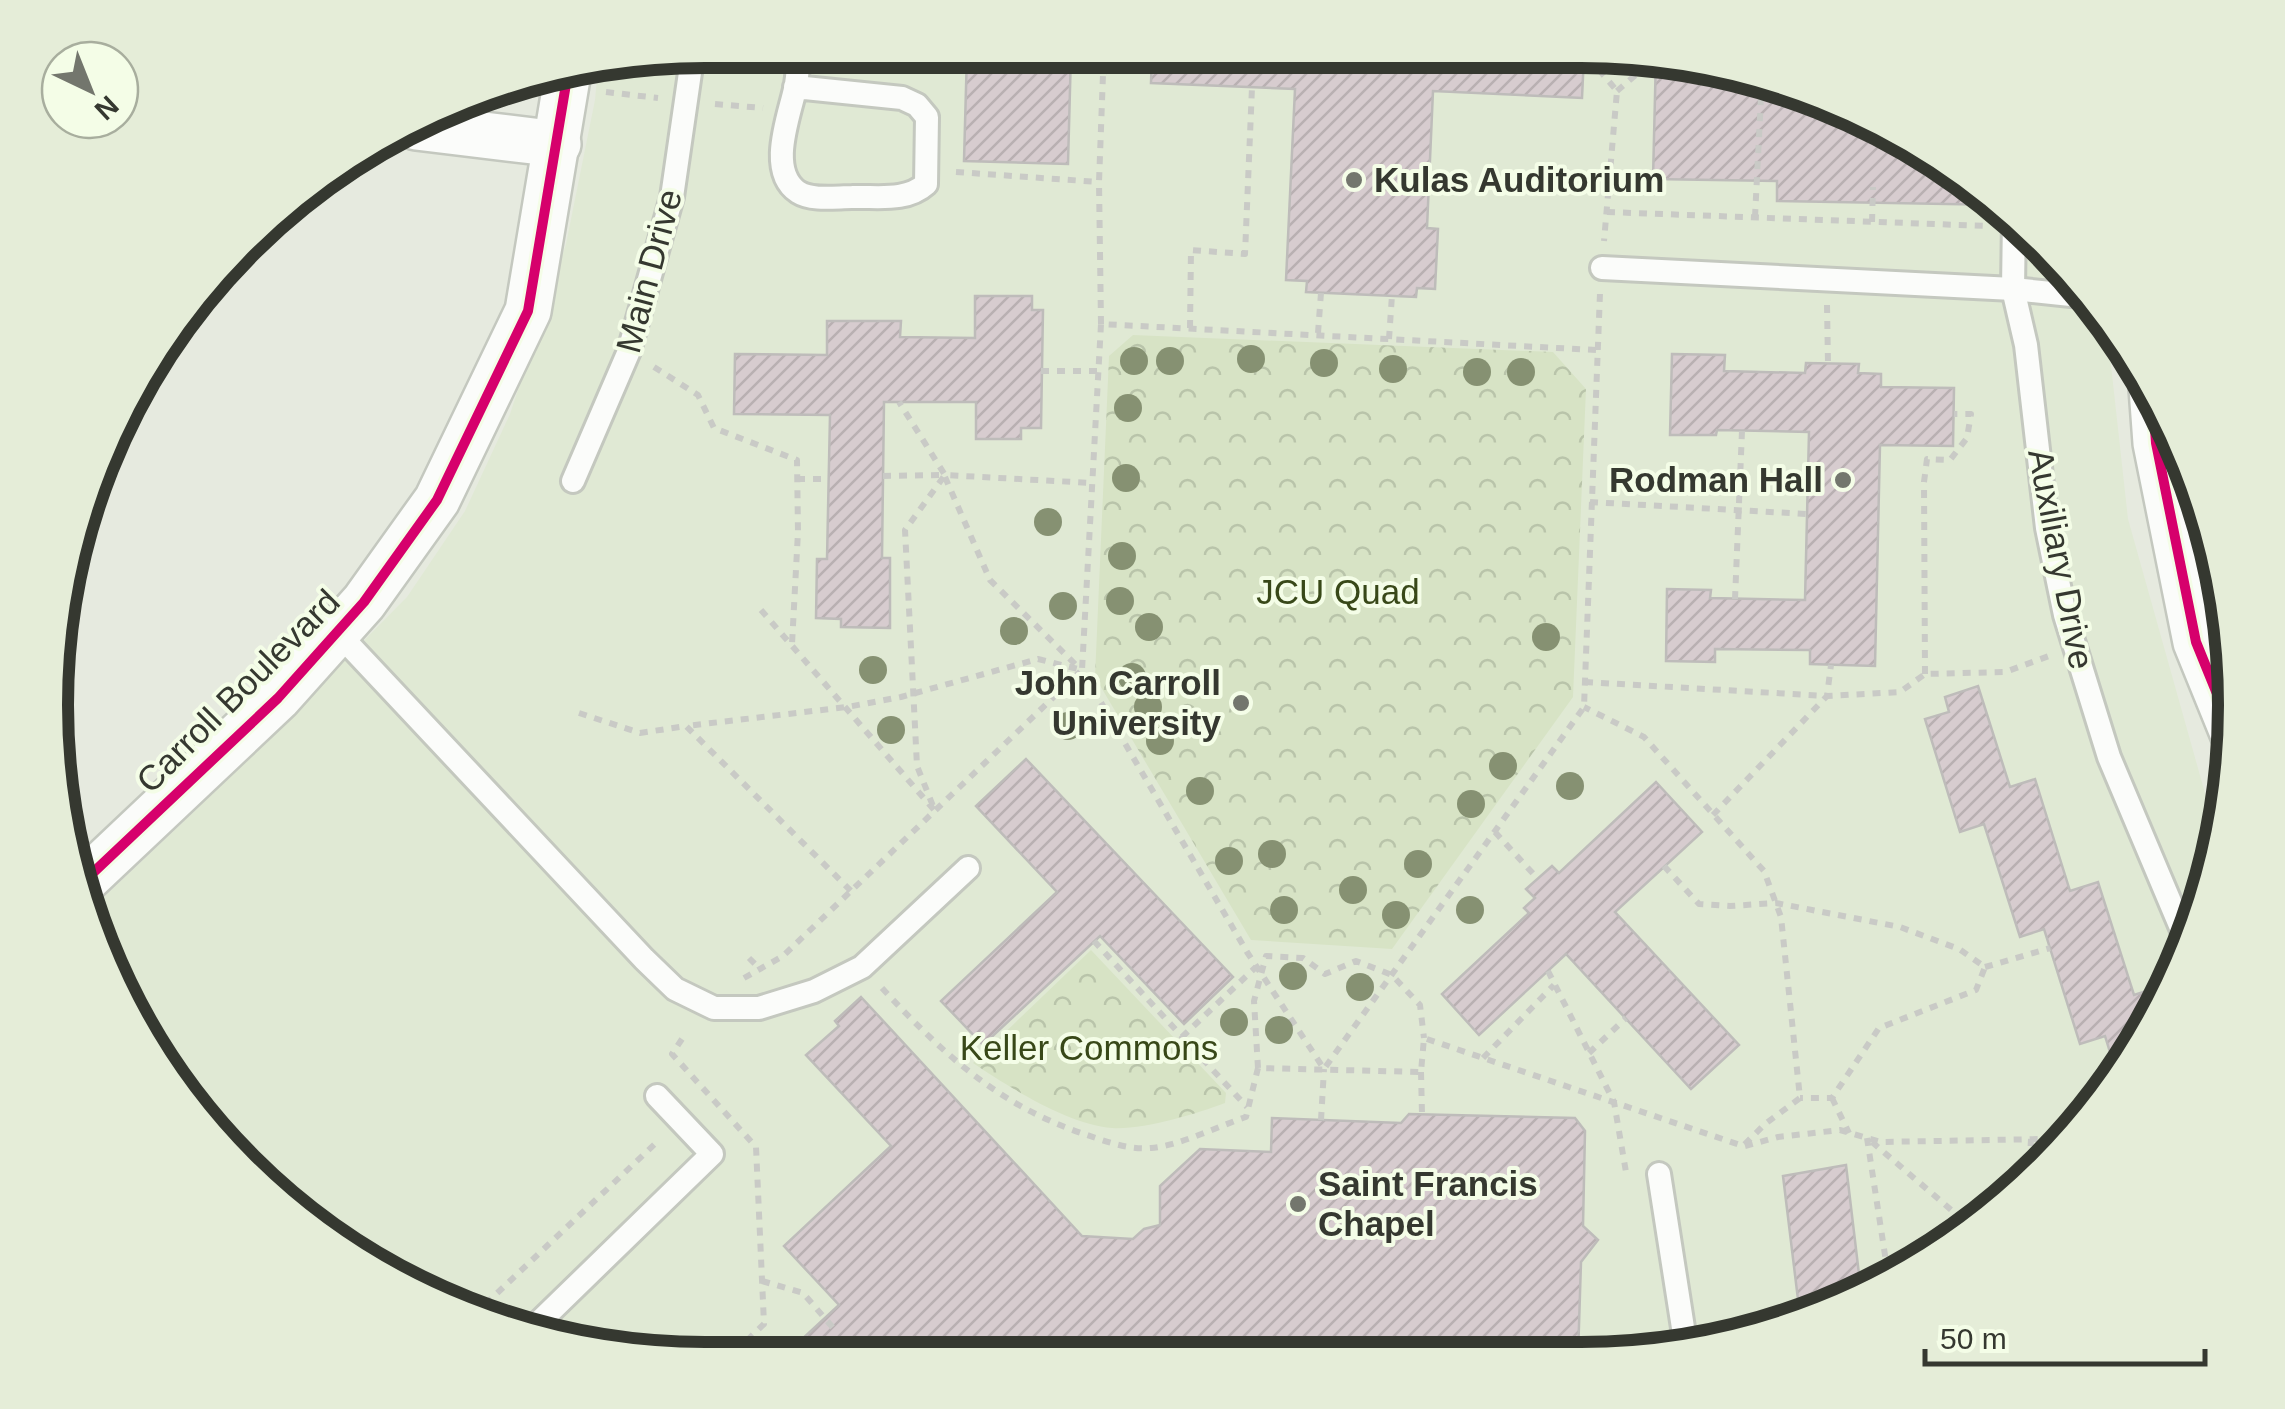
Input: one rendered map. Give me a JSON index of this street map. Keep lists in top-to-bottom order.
{
  "streets": {
    "street": ["Carroll Boulevard"],
    "lane": ["Main Drive", "Auxiliary Drive"]
  },
  "parks": ["JCU Quad", "Keller Commons"],
  "places": [
    "Kulas Auditorium",
    "Rodman Hall",
    "John Carroll University",
    "Saint Francis Chapel"
  ],
  "scale_bar": "50 m",
  "north": "bottom right"
}
